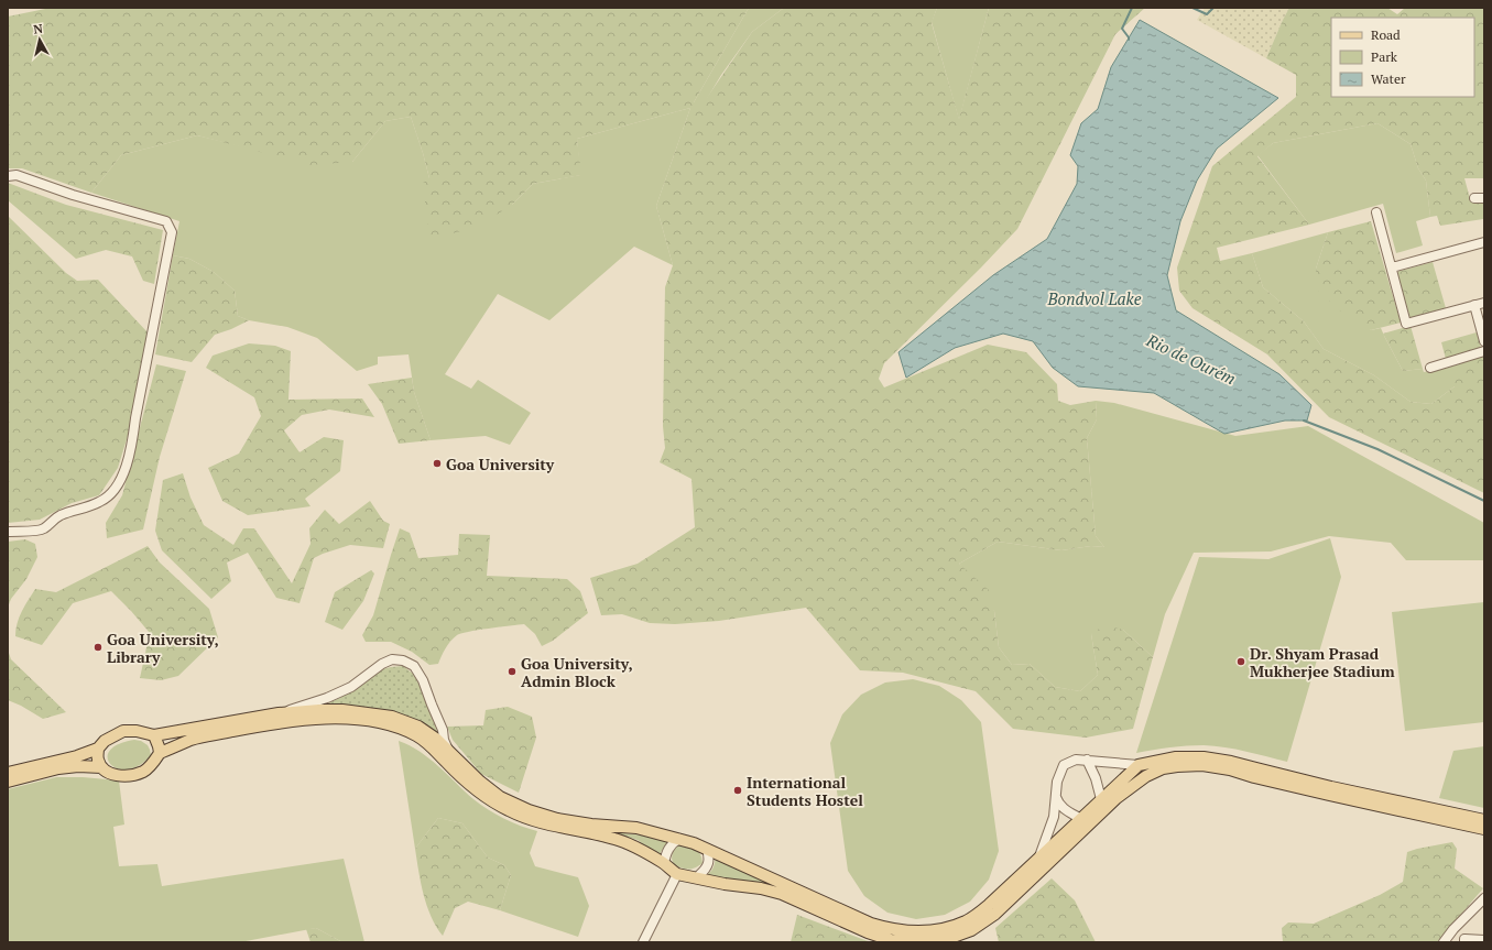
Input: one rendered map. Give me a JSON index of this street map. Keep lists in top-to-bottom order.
{
  "water": ["Bondvol Lake", "Rio de Ourém"],
  "places": [
    "Goa University",
    "Goa University, Library",
    "Dr. Shyam Prasad Mukherjee Stadium",
    "Goa University, Admin Block",
    "International Students Hostel"
  ],
  "legend": ["Road", "Park", "Water"],
  "north": "top"
}
